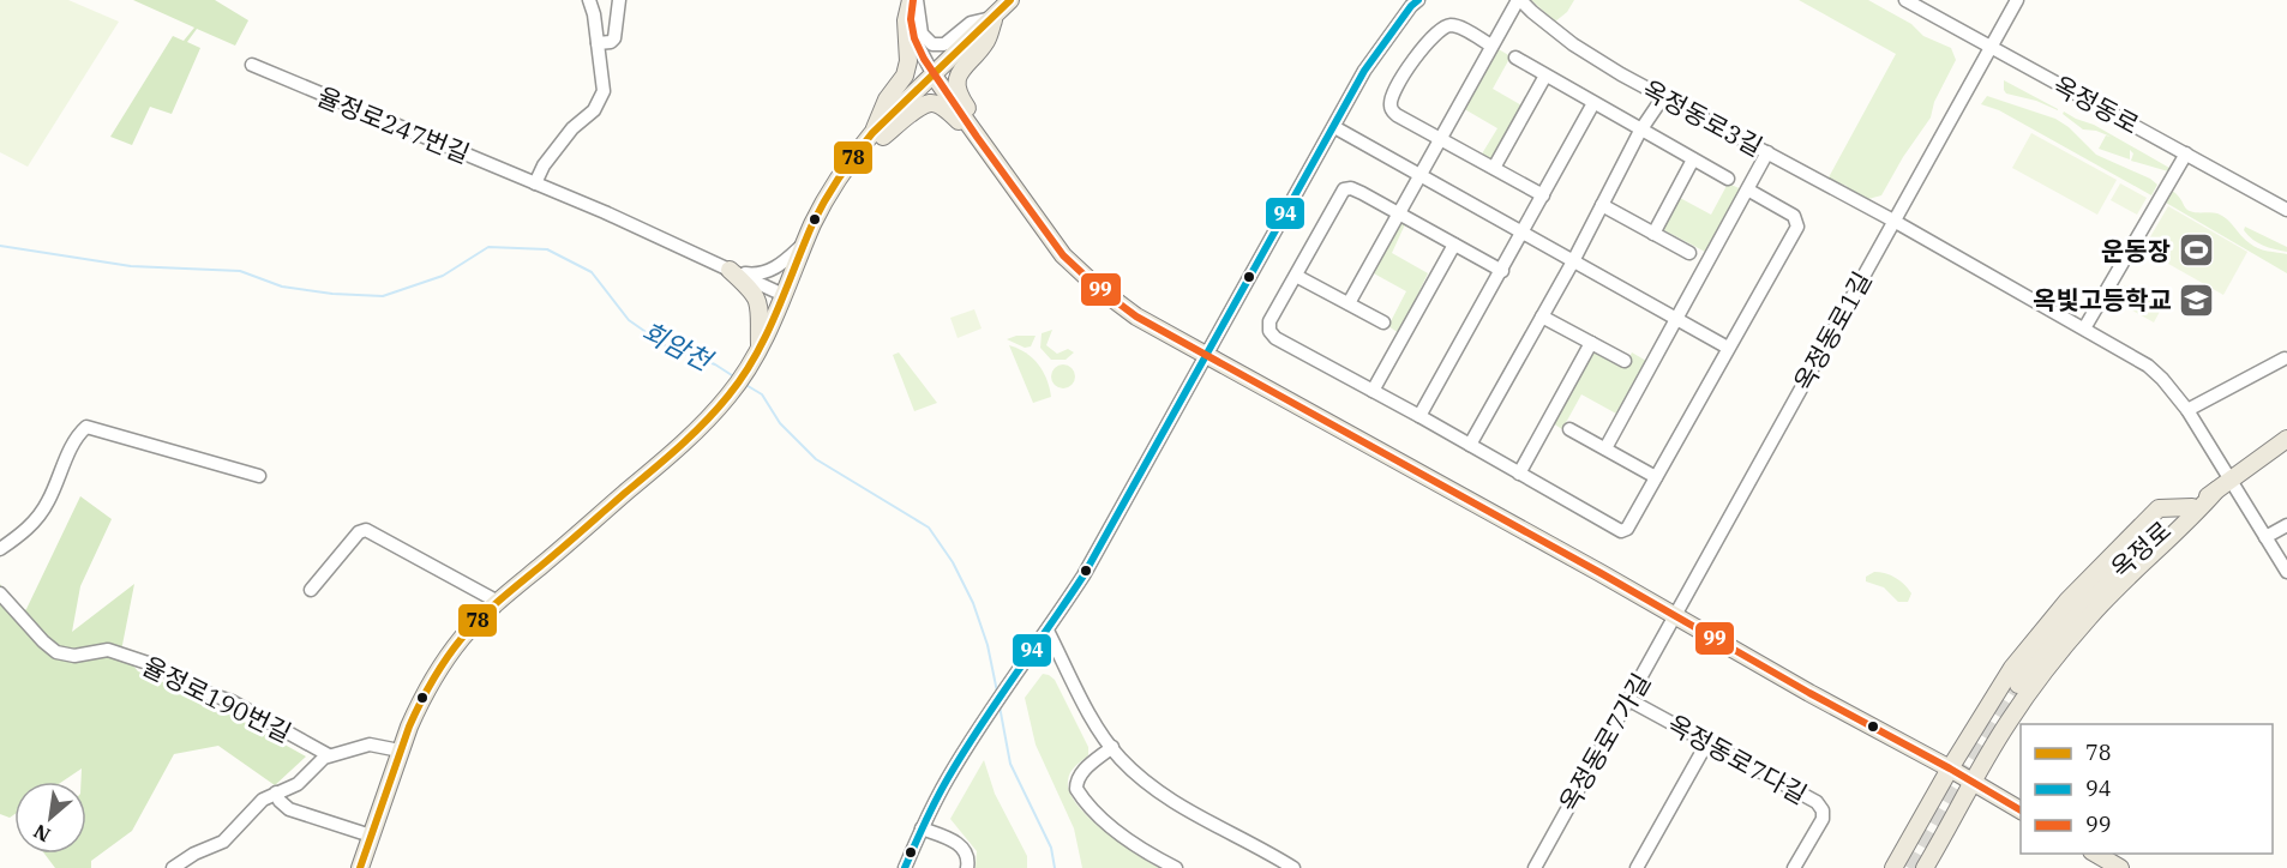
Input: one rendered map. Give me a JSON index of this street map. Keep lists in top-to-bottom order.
{
  "streets": {
    "main road": ["옥정로"],
    "street": [
      "옥정동로",
      "옥정동로3길",
      "율정로247번길",
      "옥정동로1길",
      "율정로190번길",
      "옥정동로7가길",
      "옥정동로7다길"
    ]
  },
  "crossings": [
    ["옥정동로", "옥정동로1길"],
    ["옥정동로3길", "옥정동로1길"],
    ["옥정동로3길", "옥정로"],
    ["옥정동로1길", "옥정동로7가길"],
    ["옥정동로7가길", "옥정동로7다길"]
  ],
  "water": ["회암천"],
  "places": {
    "sports": ["운동장"],
    "school or university": ["옥빛고등학교"]
  },
  "lines": ["transit line 78", "transit line 94", "transit line 99"],
  "legend": ["78", "94", "99"],
  "north": "bottom left"
}
